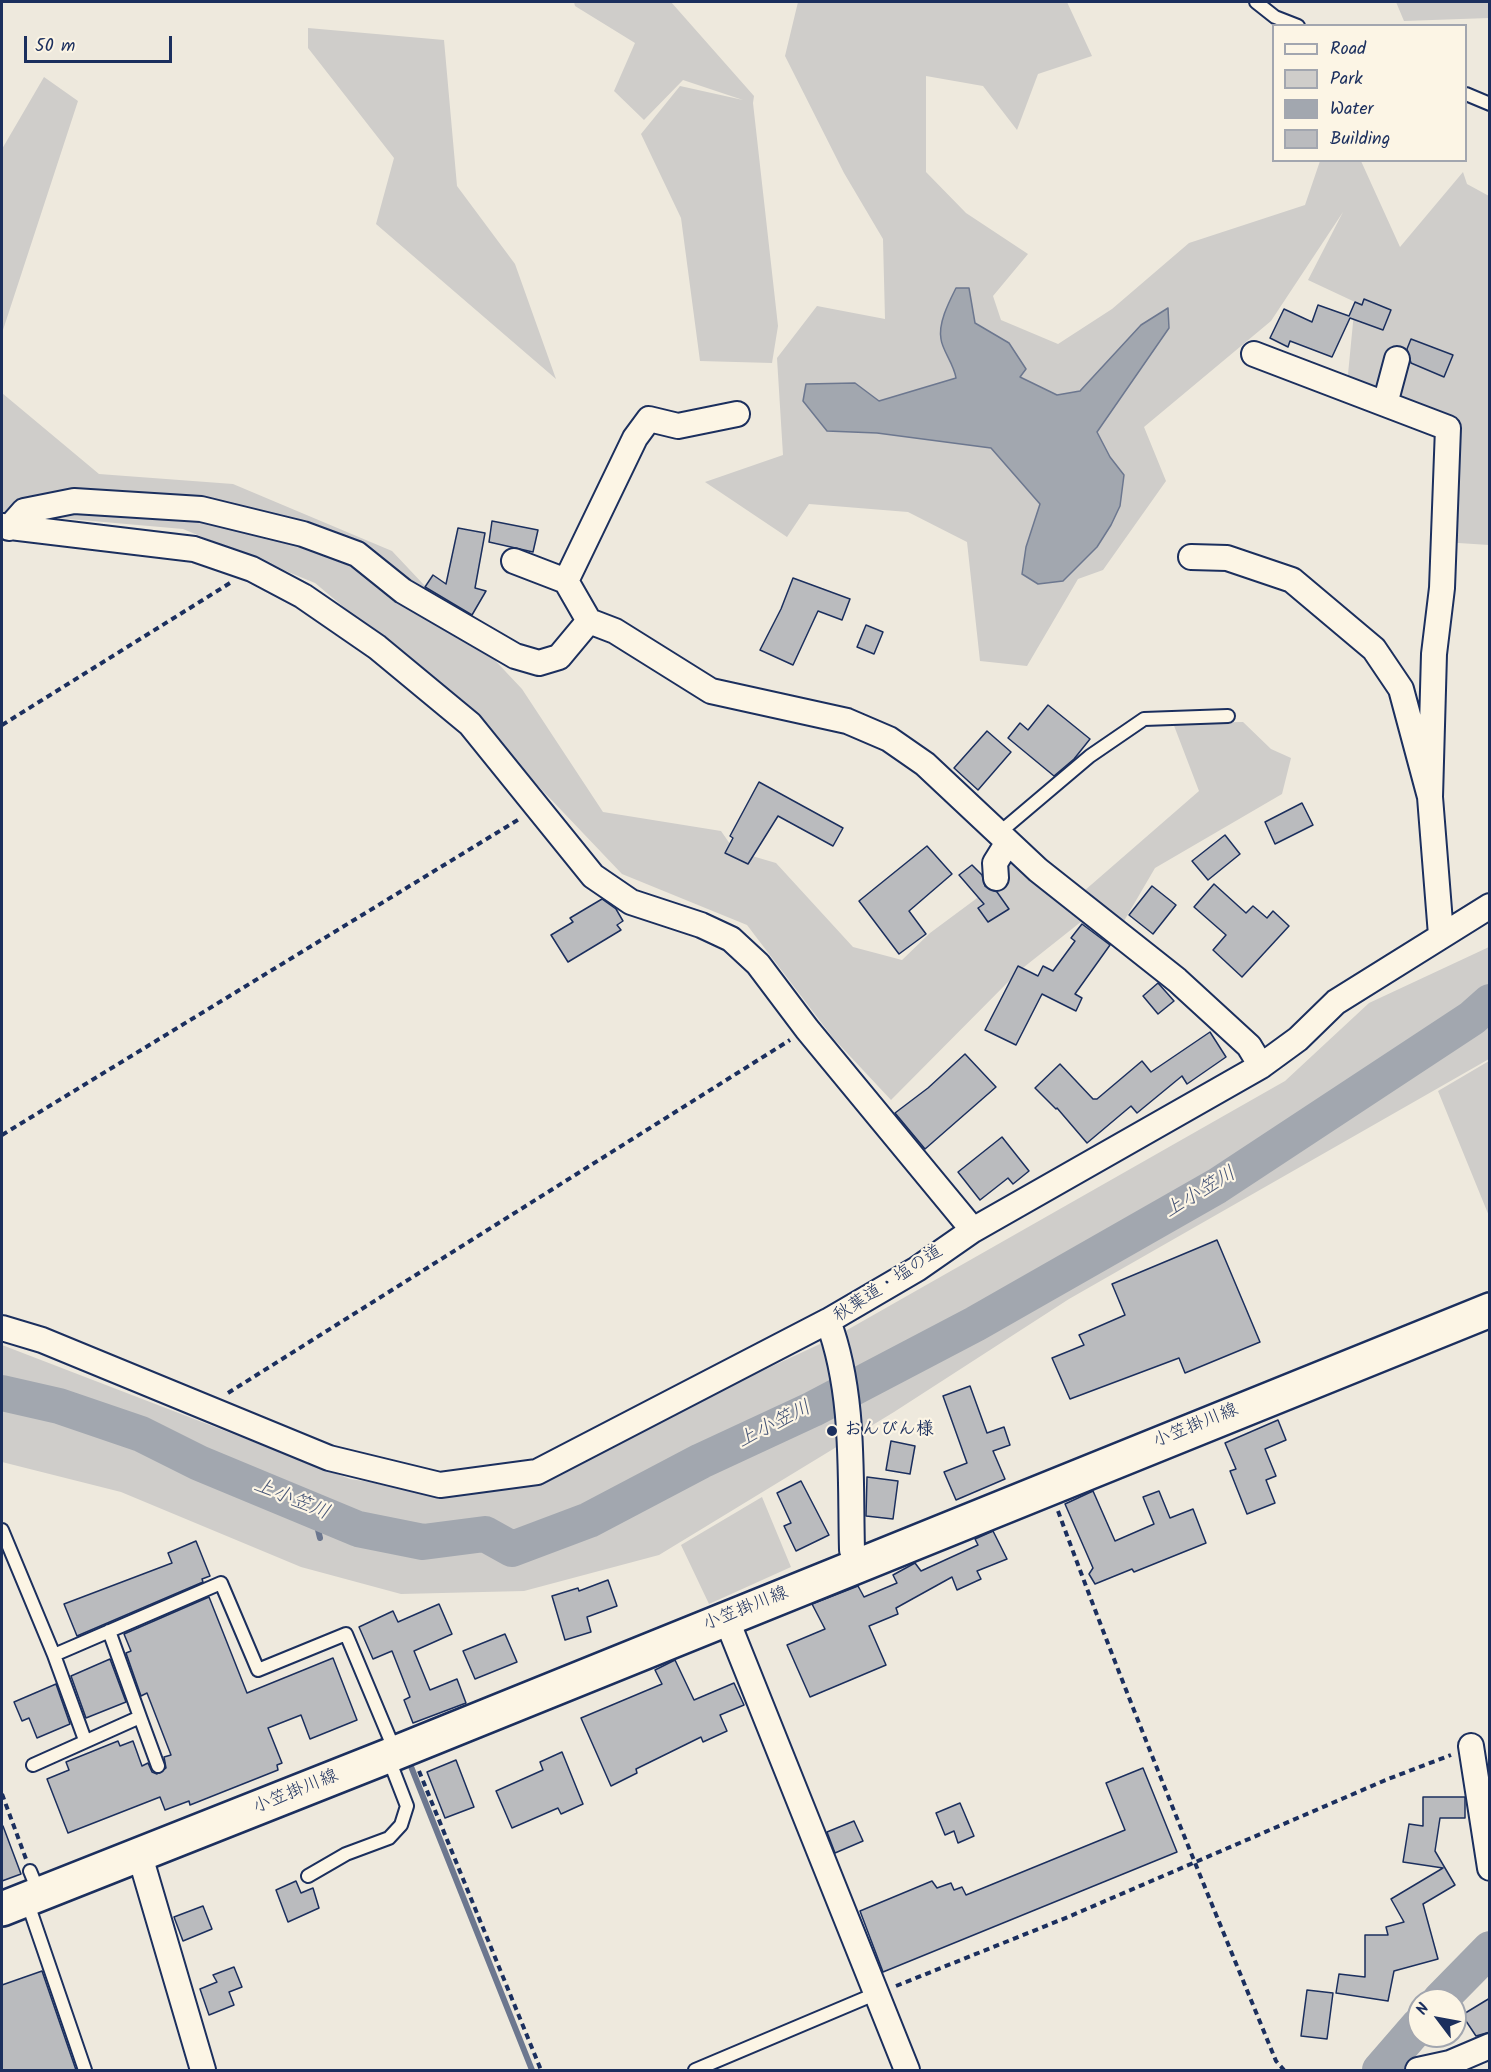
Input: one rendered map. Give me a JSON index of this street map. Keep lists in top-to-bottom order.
{
  "streets": {
    "main road": ["小笠掛川線"],
    "street": ["秋葉道・塩の道"]
  },
  "crossings": [
    ["秋葉道・塩の道", "小笠掛川線"]
  ],
  "water": ["上小笠川"],
  "places": ["おんびん様"],
  "legend": [
    "Road",
    "Park",
    "Water",
    "Building"
  ],
  "scale_bar": "50 m",
  "north": "top left"
}
